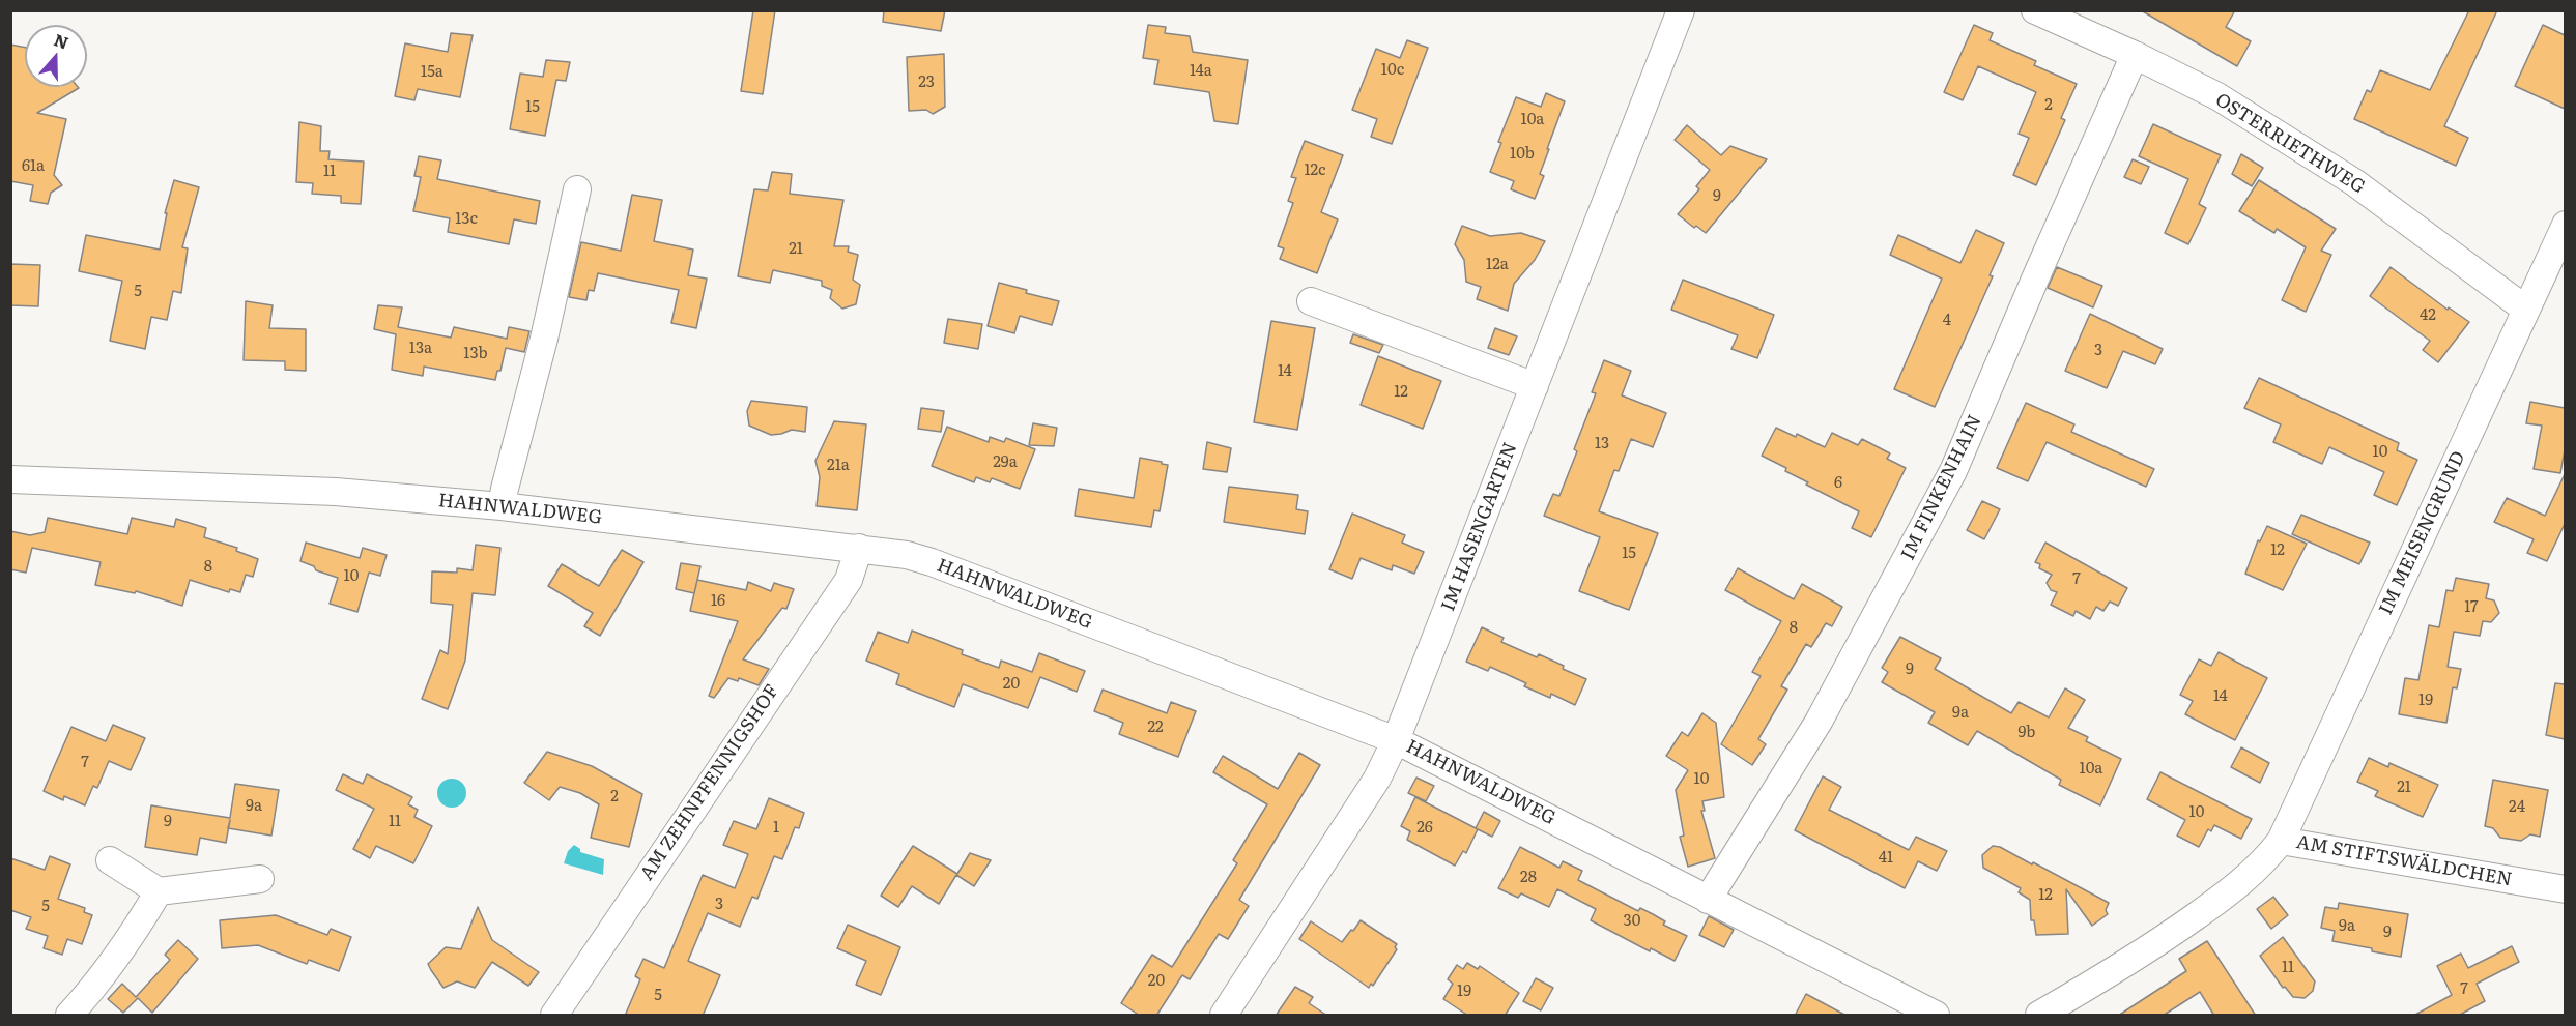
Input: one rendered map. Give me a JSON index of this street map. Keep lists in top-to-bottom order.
{
  "streets": {
    "street": [
      "OSTERRIETHWEG",
      "IM FINKENHAIN",
      "HAHNWALDWEG",
      "IM HASENGARTEN",
      "IM MEISENGRUND",
      "AM ZEHNPFENNIGSHOF",
      "AM STIFTSWÄLDCHEN"
    ]
  },
  "crossings": [
    ["OSTERRIETHWEG", "IM FINKENHAIN"],
    ["OSTERRIETHWEG", "IM MEISENGRUND"],
    ["IM FINKENHAIN", "HAHNWALDWEG"],
    ["HAHNWALDWEG", "IM HASENGARTEN"],
    ["HAHNWALDWEG", "AM ZEHNPFENNIGSHOF"],
    ["IM MEISENGRUND", "AM STIFTSWÄLDCHEN"]
  ],
  "house_numbers": [
    "10c",
    "14a",
    "15a",
    "23",
    "2",
    "15",
    "10a",
    "10b",
    "61a",
    "12c",
    "11",
    "9",
    "13c",
    "21",
    "12a",
    "5",
    "42",
    "4",
    "13a",
    "3",
    "13b",
    "14",
    "12",
    "13",
    "10",
    "29a",
    "21a",
    "6",
    "12",
    "15",
    "8",
    "10",
    "7",
    "16",
    "17",
    "8",
    "9",
    "20",
    "14",
    "19",
    "9a",
    "22",
    "9b",
    "7",
    "10a",
    "10",
    "21",
    "2",
    "9a",
    "24",
    "10",
    "9",
    "11",
    "1",
    "26",
    "41",
    "28",
    "12",
    "3",
    "5",
    "30",
    "9a",
    "9",
    "11",
    "20",
    "7",
    "19",
    "5"
  ],
  "north": "top"
}
